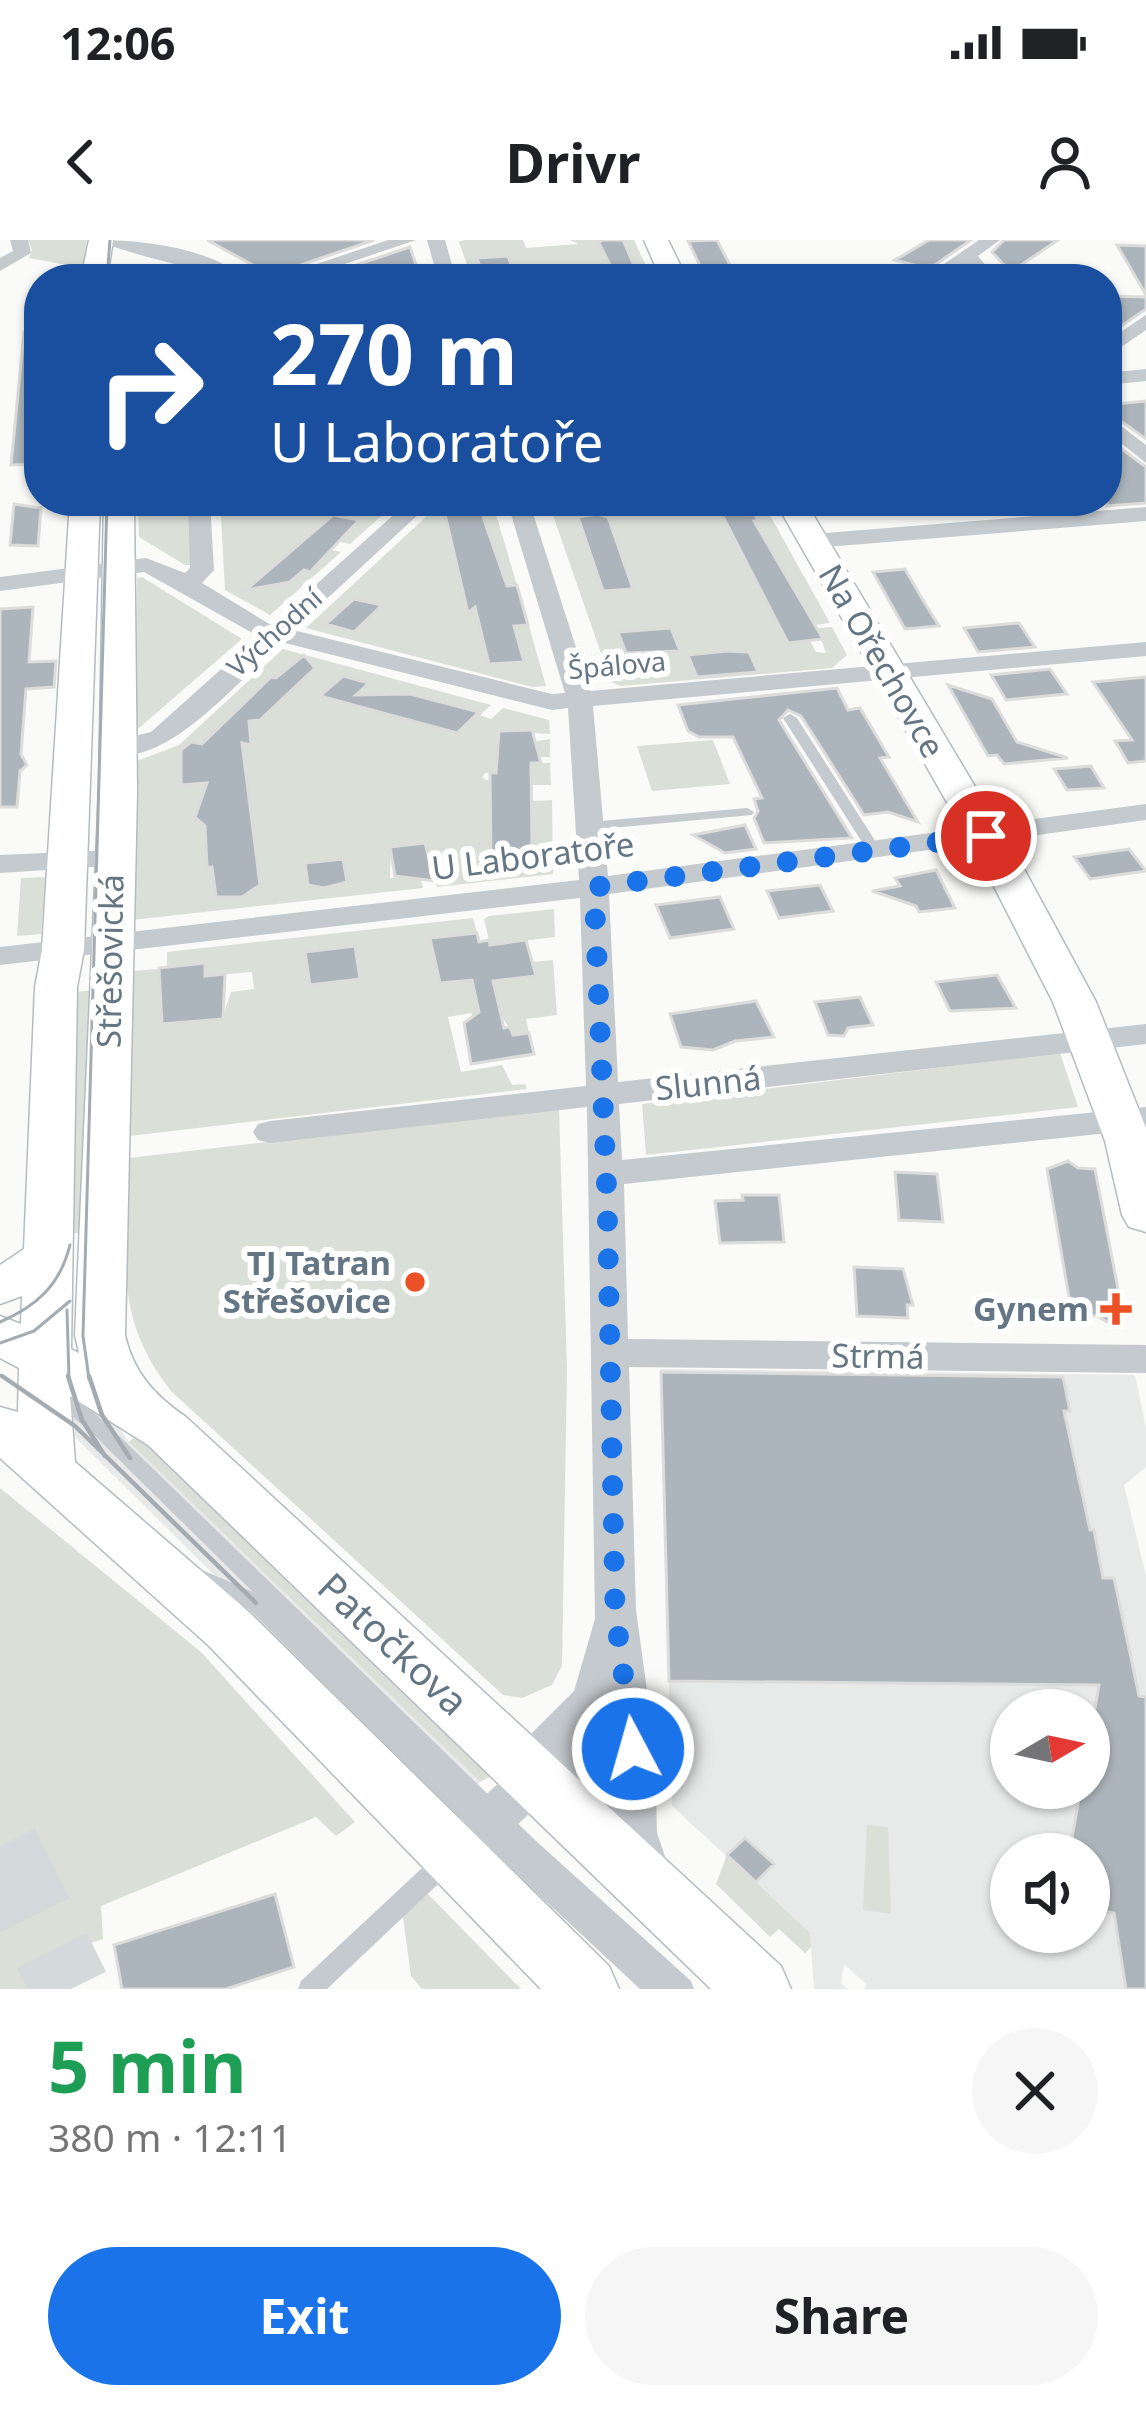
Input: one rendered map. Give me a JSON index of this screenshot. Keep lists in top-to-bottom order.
{
  "streets": {
    "street": [
      "Východní",
      "Na Ořechovce",
      "Špálova",
      "U Laboratoře",
      "Střešovická",
      "Slunná",
      "Strmá",
      "Patočkova"
    ]
  },
  "crossings": [
    ["Východní", "Špálova"],
    ["Východní", "Střešovická"],
    ["Na Ořechovce", "Špálova"],
    ["Na Ořechovce", "U Laboratoře"],
    ["Na Ořechovce", "Slunná"],
    ["Špálova", "Střešovická"],
    ["U Laboratoře", "Střešovická"],
    ["Střešovická", "Patočkova"]
  ],
  "places": {
    "other": ["TJ Tatran Střešovice"],
    "health": ["Gynem"]
  },
  "north": "right",
  "page": {
    "status": "12:06",
    "header": "Drivr",
    "turn": ["270 m", "U Laboratoře"],
    "heading": ["5 min", "380 m · 12:11"],
    "buttons": ["Exit", "Share"]
  }
}
